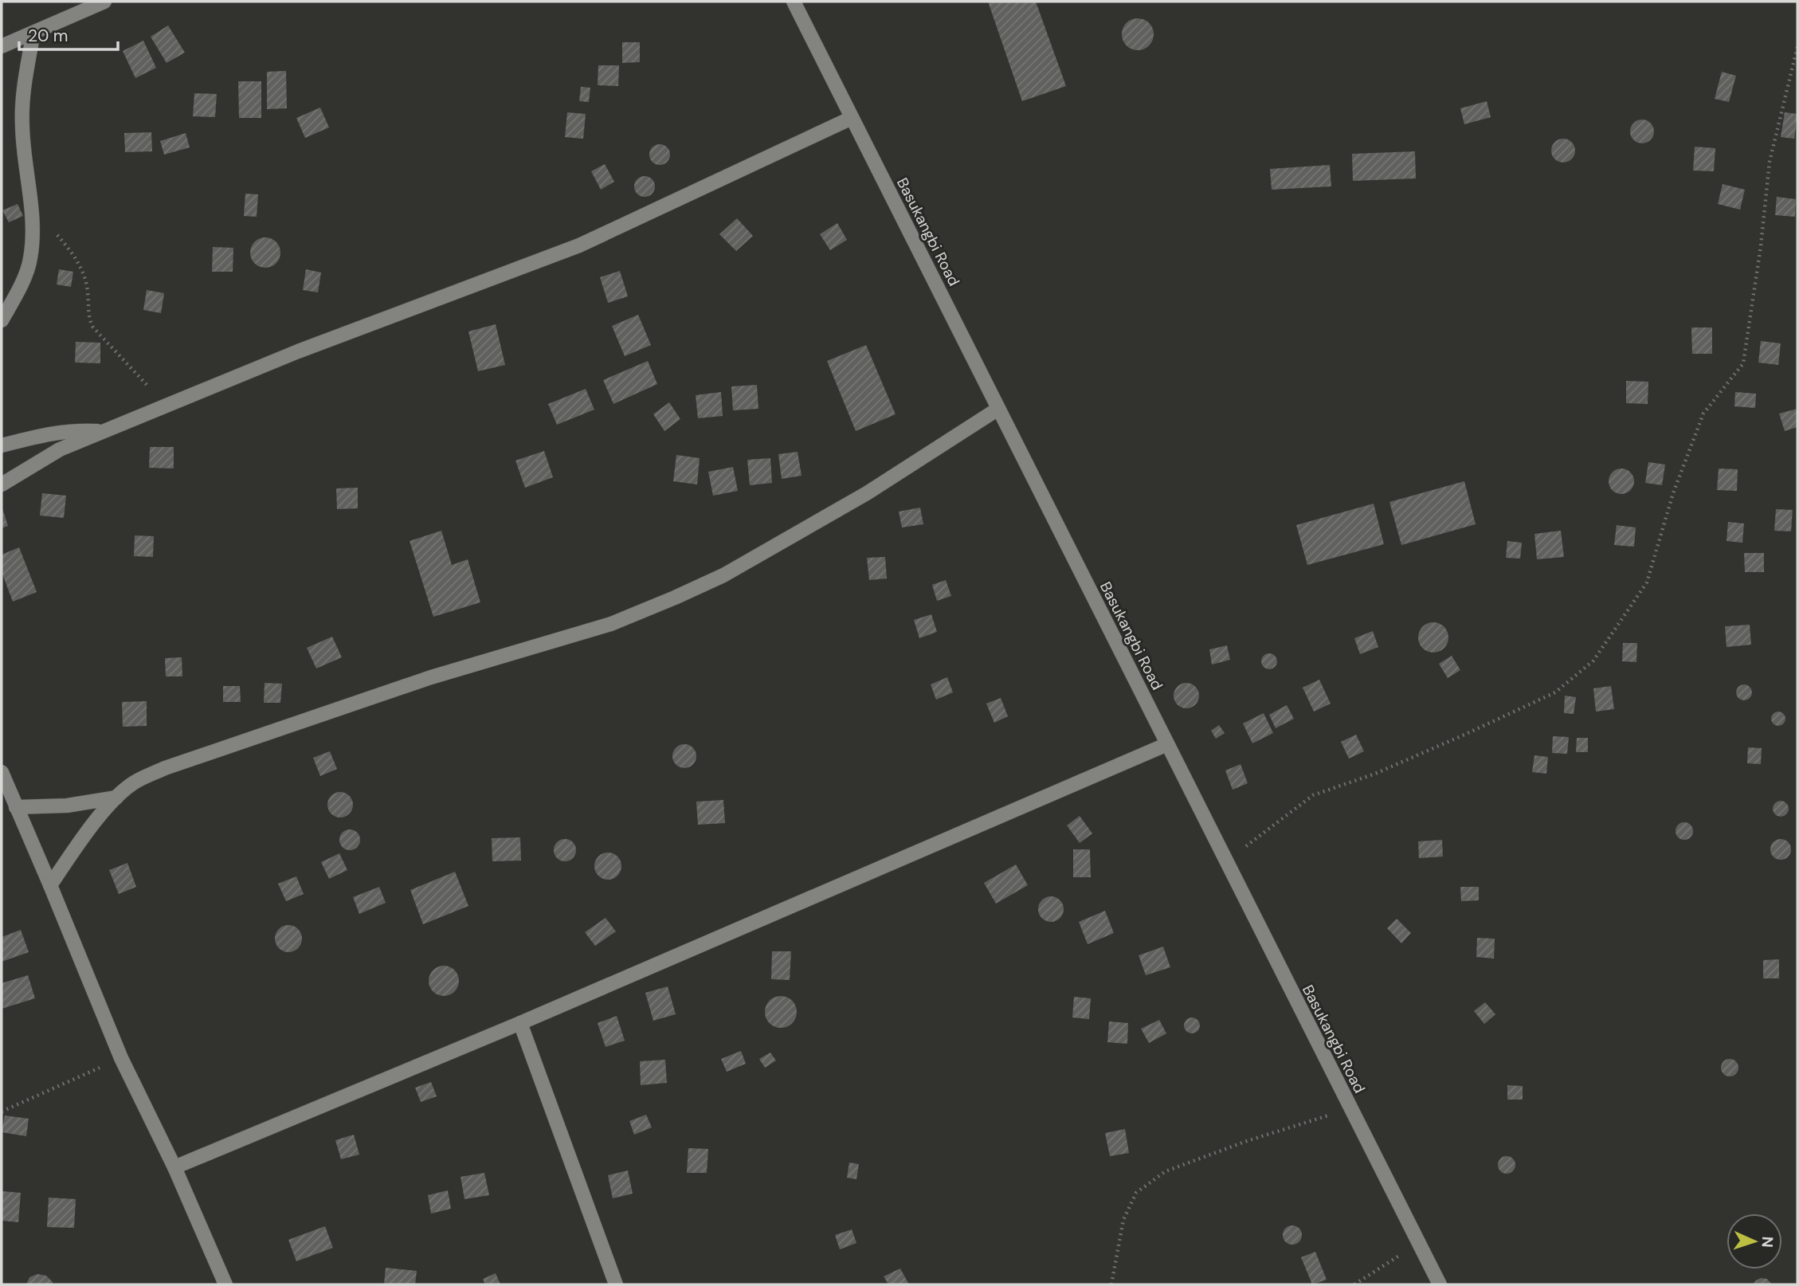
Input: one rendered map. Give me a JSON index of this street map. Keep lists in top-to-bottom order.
{
  "streets": {
    "street": ["Basukangbi Road"]
  },
  "scale_bar": "20 m",
  "north": "right"
}
